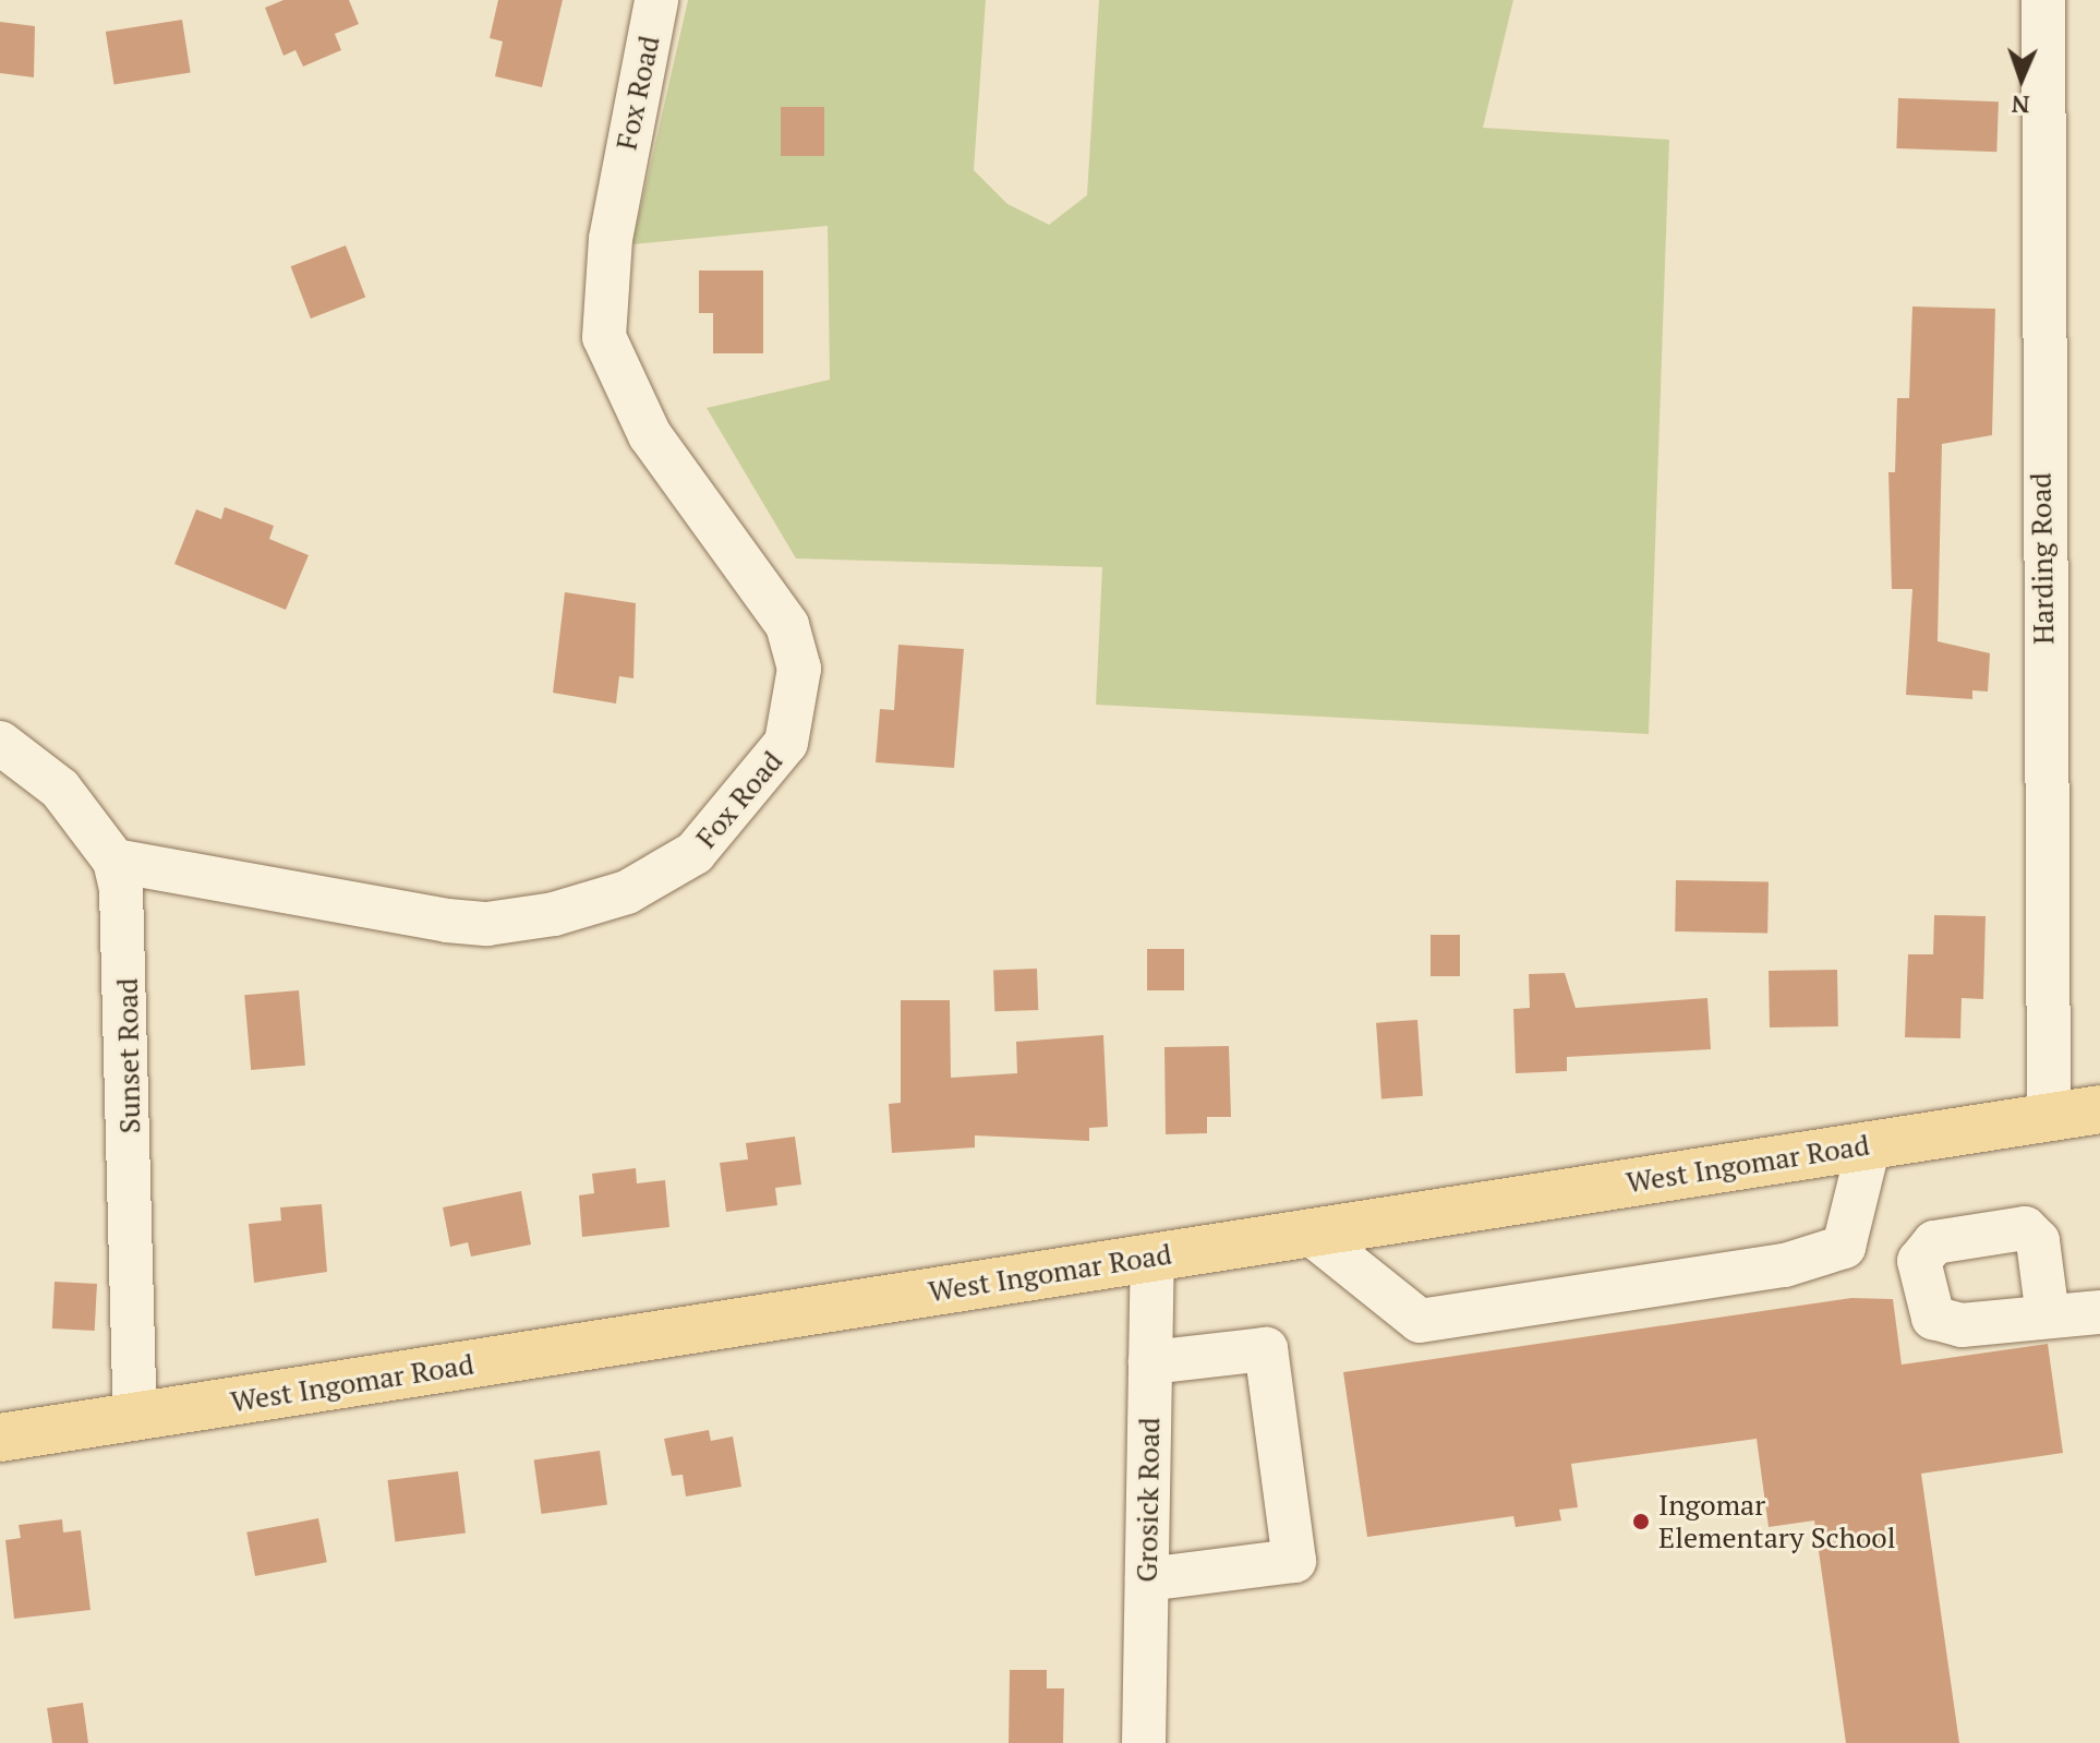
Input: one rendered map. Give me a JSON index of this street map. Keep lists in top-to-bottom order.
{
  "streets": {
    "main road": ["West Ingomar Road"],
    "street": [
      "Fox Road",
      "Harding Road",
      "Sunset Road",
      "Grosick Road"
    ]
  },
  "crossings": [
    ["Fox Road", "Sunset Road"],
    ["Harding Road", "West Ingomar Road"],
    ["Sunset Road", "West Ingomar Road"],
    ["West Ingomar Road", "Grosick Road"]
  ],
  "places": ["Ingomar Elementary School"],
  "north": "bottom"
}
